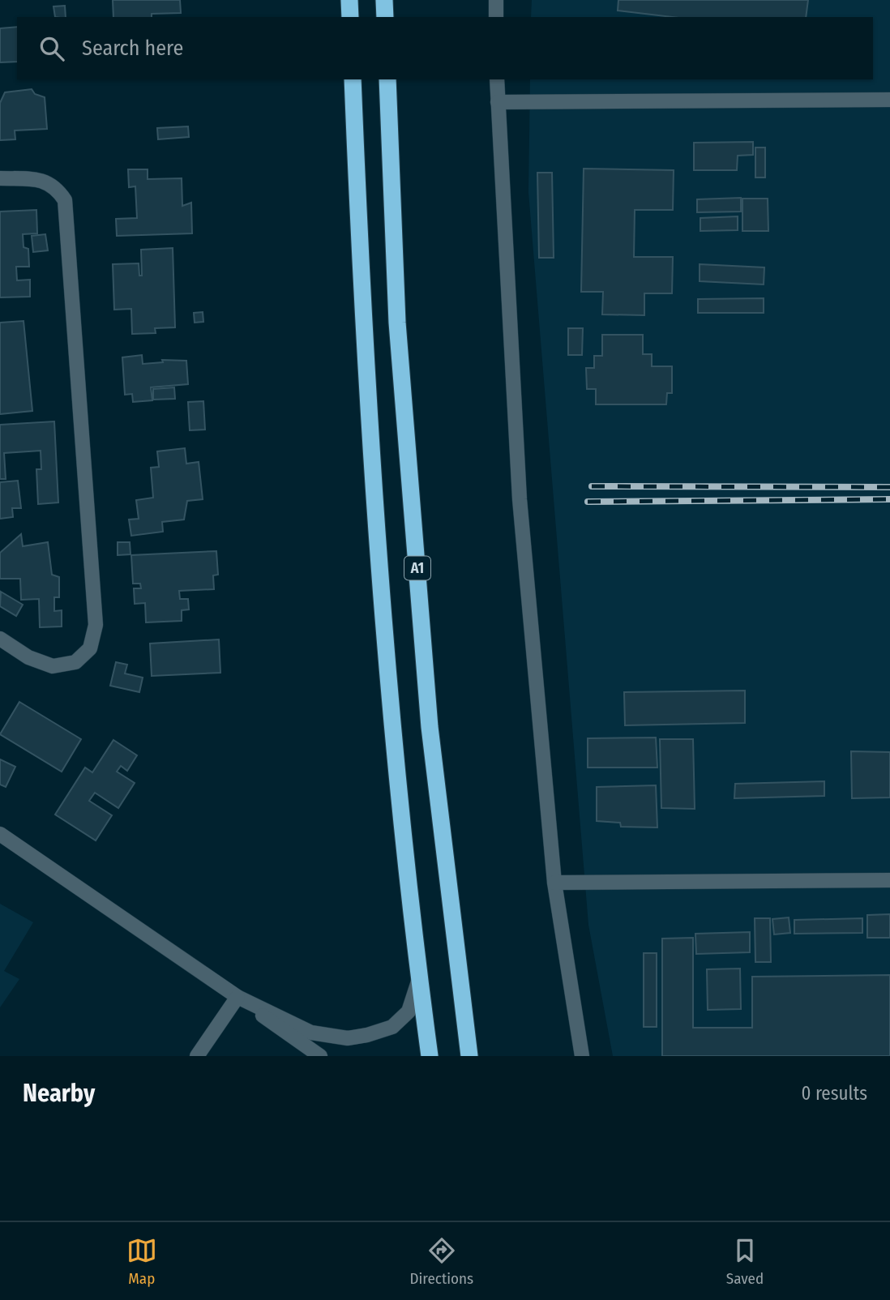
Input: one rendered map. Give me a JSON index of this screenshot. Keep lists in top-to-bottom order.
{
  "streets": {
    "highway": ["A1"]
  },
  "page": {
    "search": "Search here",
    "heading": ["Nearby", "0 results"],
    "nav": ["Map", "Directions", "Saved"]
  }
}
